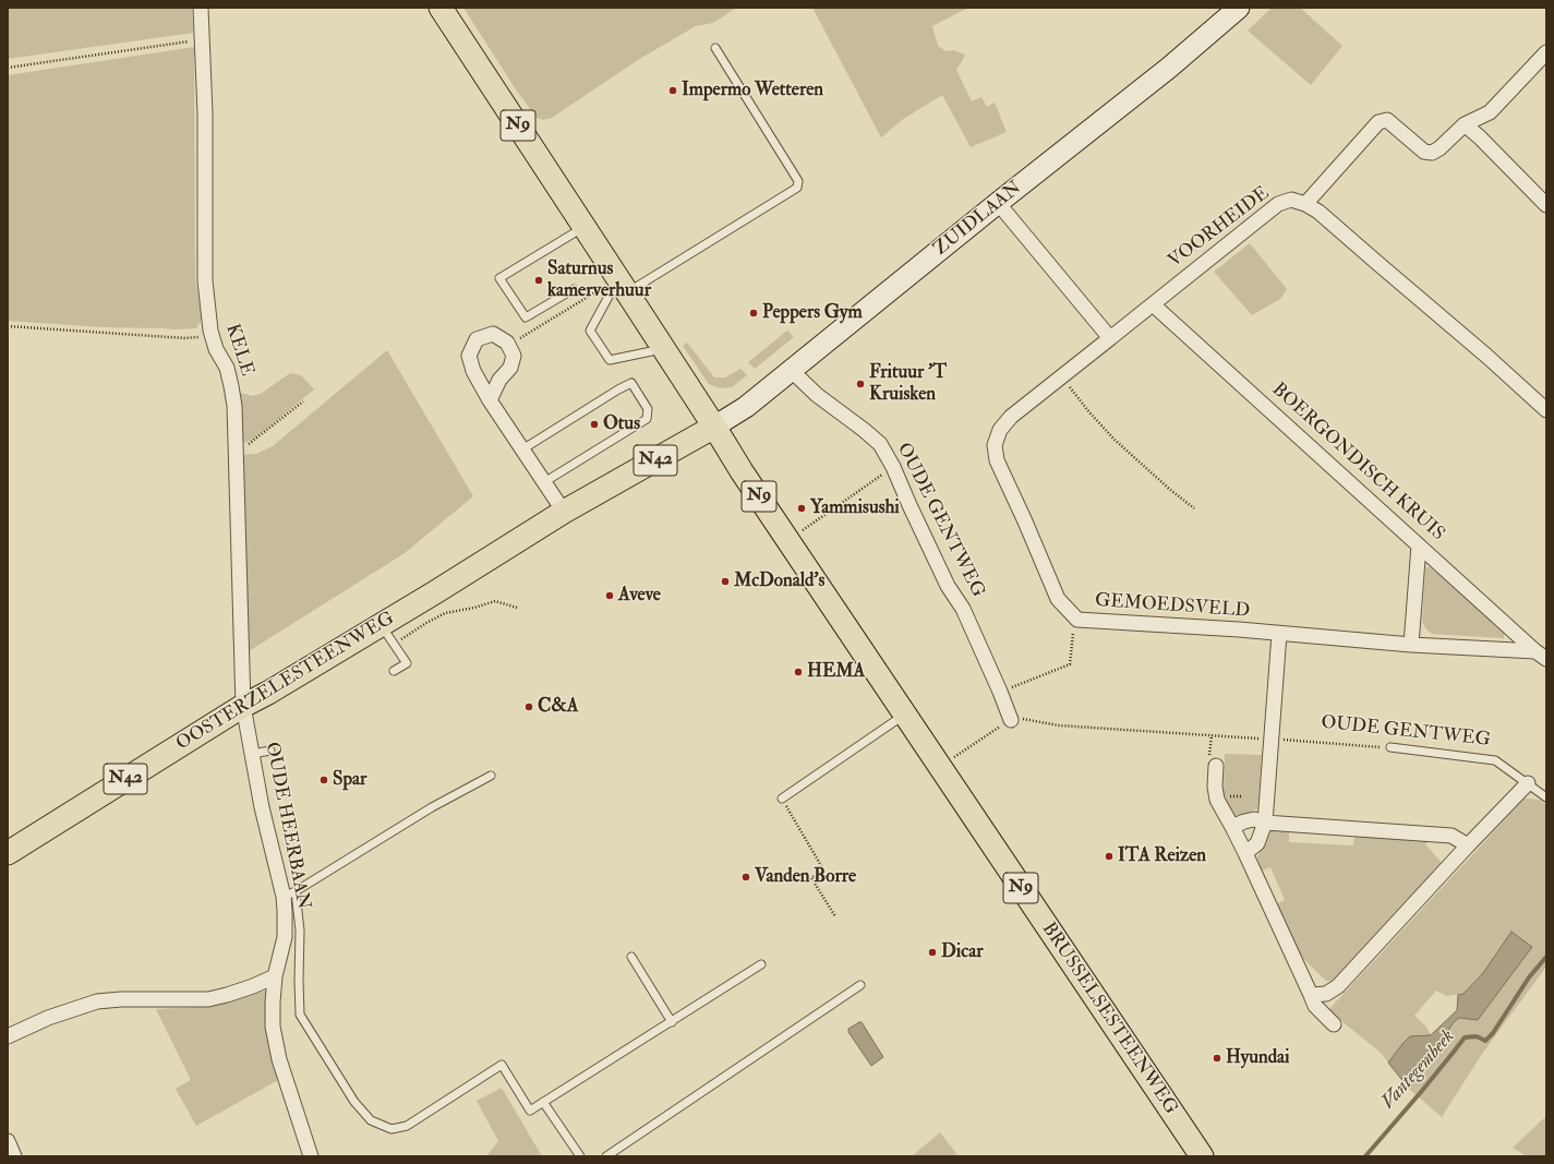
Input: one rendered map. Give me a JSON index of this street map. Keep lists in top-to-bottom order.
{
  "streets": {
    "main road": [
      "N9",
      "ZUIDLAAN",
      "N42",
      "OOSTERZELESTEENWEG",
      "BRUSSELSESTEENWEG"
    ],
    "street": [
      "VOORHEIDE",
      "KELE",
      "BOERGONDISCH KRUIS",
      "OUDE GENTWEG",
      "GEMOEDSVELD",
      "OUDE HEERBAAN"
    ]
  },
  "crossings": [
    ["ZUIDLAAN", "OUDE GENTWEG"],
    ["ZUIDLAAN", "OOSTERZELESTEENWEG"],
    ["ZUIDLAAN", "BRUSSELSESTEENWEG"],
    ["VOORHEIDE", "BOERGONDISCH KRUIS"],
    ["VOORHEIDE", "GEMOEDSVELD"],
    ["KELE", "OOSTERZELESTEENWEG"],
    ["KELE", "OUDE HEERBAAN"],
    ["BOERGONDISCH KRUIS", "GEMOEDSVELD"],
    ["OOSTERZELESTEENWEG", "OUDE HEERBAAN"],
    ["OOSTERZELESTEENWEG", "BRUSSELSESTEENWEG"]
  ],
  "water": ["Vantegembeek"],
  "places": [
    "Impermo Wetteren",
    "Saturnus kamerverhuur",
    "Peppers Gym",
    "Frituur 'T Kruisken",
    "Otus",
    "Yammisushi",
    "McDonald's",
    "Aveve",
    "HEMA",
    "C&A",
    "Spar",
    "ITA Reizen",
    "Vanden Borre",
    "Dicar",
    "Hyundai"
  ]
}
